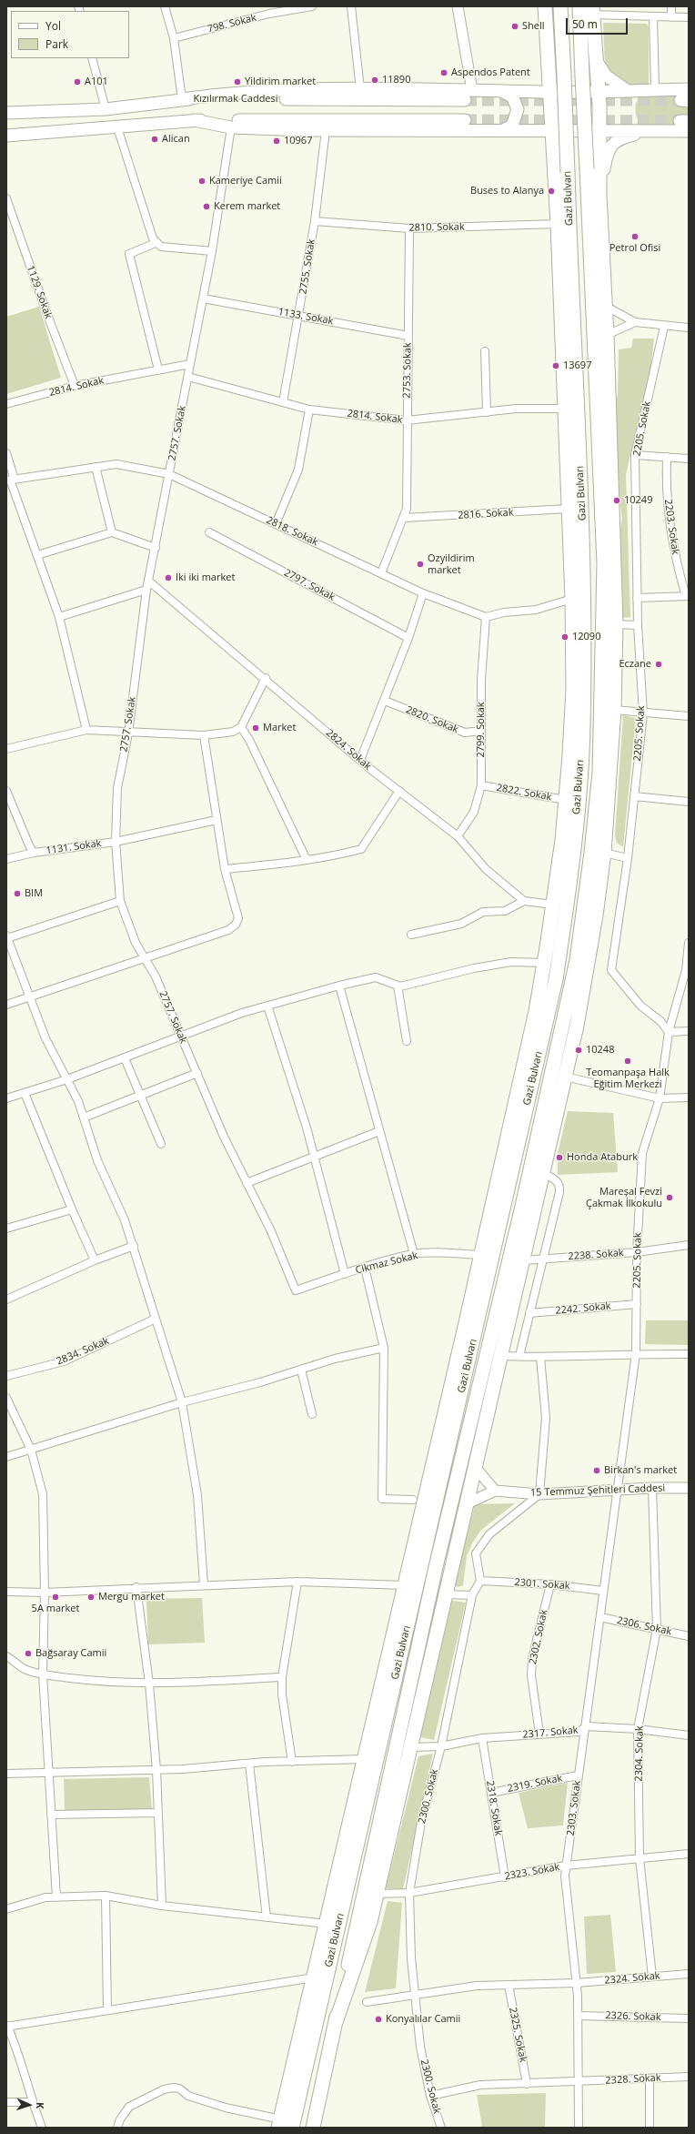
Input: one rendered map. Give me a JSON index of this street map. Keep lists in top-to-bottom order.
{
  "streets": {
    "highway": ["Gazi Bulvarı"],
    "main road": ["Kızılırmak Caddesi", "15 Temmuz Şehitleri Caddesi"],
    "street": [
      "798. Sokak",
      "2810. Sokak",
      "2755. Sokak",
      "1129. Sokak",
      "1133. Sokak",
      "2753. Sokak",
      "2814. Sokak",
      "2205. Sokak",
      "2757. Sokak",
      "2816. Sokak",
      "2203. Sokak",
      "2818. Sokak",
      "2797. Sokak",
      "2820. Sokak",
      "2799. Sokak",
      "2824. Sokak",
      "2822. Sokak",
      "1131. Sokak",
      "2238. Sokak",
      "Cikmaz Sokak",
      "2242. Sokak",
      "2834. Sokak",
      "2301. Sokak",
      "2306. Sokak",
      "2302. Sokak",
      "2317. Sokak",
      "2304. Sokak",
      "2319. Sokak",
      "2300. Sokak",
      "2318. Sokak",
      "2303. Sokak",
      "2323. Sokak",
      "2324. Sokak",
      "2326. Sokak",
      "2325. Sokak",
      "2328. Sokak"
    ]
  },
  "crossings": [
    ["2810. Sokak", "2755. Sokak"],
    ["2810. Sokak", "2753. Sokak"],
    ["2755. Sokak", "1133. Sokak"],
    ["2755. Sokak", "2814. Sokak"],
    ["1129. Sokak", "2814. Sokak"],
    ["1133. Sokak", "2753. Sokak"],
    ["1133. Sokak", "2757. Sokak"],
    ["2753. Sokak", "2814. Sokak"],
    ["2753. Sokak", "2816. Sokak"],
    ["2753. Sokak", "2818. Sokak"],
    ["2814. Sokak", "2757. Sokak"],
    ["2205. Sokak", "2238. Sokak"],
    ["2205. Sokak", "2242. Sokak"],
    ["2205. Sokak", "15 Temmuz Şehitleri Caddesi"],
    ["2205. Sokak", "2303. Sokak"],
    ["2757. Sokak", "2818. Sokak"],
    ["2757. Sokak", "2824. Sokak"],
    ["2757. Sokak", "1131. Sokak"],
    ["2757. Sokak", "Cikmaz Sokak"],
    ["2818. Sokak", "2799. Sokak"],
    ["2820. Sokak", "2799. Sokak"],
    ["2799. Sokak", "2824. Sokak"],
    ["2799. Sokak", "2822. Sokak"],
    ["15 Temmuz Şehitleri Caddesi", "2304. Sokak"],
    ["15 Temmuz Şehitleri Caddesi", "2303. Sokak"],
    ["2301. Sokak", "2302. Sokak"],
    ["2301. Sokak", "2300. Sokak"],
    ["2301. Sokak", "2303. Sokak"],
    ["2306. Sokak", "2304. Sokak"],
    ["2306. Sokak", "2303. Sokak"],
    ["2302. Sokak", "2317. Sokak"],
    ["2317. Sokak", "2304. Sokak"],
    ["2317. Sokak", "2300. Sokak"],
    ["2317. Sokak", "2318. Sokak"],
    ["2317. Sokak", "2303. Sokak"],
    ["2304. Sokak", "2323. Sokak"],
    ["2304. Sokak", "2324. Sokak"],
    ["2319. Sokak", "2318. Sokak"],
    ["2319. Sokak", "2303. Sokak"],
    ["2300. Sokak", "2323. Sokak"],
    ["2300. Sokak", "2324. Sokak"],
    ["2300. Sokak", "2328. Sokak"],
    ["2318. Sokak", "2323. Sokak"],
    ["2303. Sokak", "2323. Sokak"],
    ["2303. Sokak", "2324. Sokak"],
    ["2303. Sokak", "2326. Sokak"],
    ["2303. Sokak", "2328. Sokak"],
    ["2324. Sokak", "2325. Sokak"],
    ["2325. Sokak", "2328. Sokak"]
  ],
  "places": [
    "Shell",
    "Aspendos Patent",
    "11890",
    "A101",
    "Yildirim market",
    "Alican",
    "10967",
    "Kameriye Camii",
    "Buses to Alanya",
    "Kerem market",
    "Petrol Ofisi",
    "13697",
    "10249",
    "Ozyildirim market",
    "Iki iki market",
    "12090",
    "Eczane",
    "Market",
    "BIM",
    "10248",
    "Teomanpaşa Halk Eğitim Merkezi",
    "Honda Ataburk",
    "Mareşal Fevzi Çakmak İlkokulu",
    "Birkan's market",
    "5A market",
    "Mergu market",
    "Bağsaray Camii",
    "Konyalılar Camii"
  ],
  "legend": ["Yol", "Park"],
  "scale_bar": "50 m",
  "north": "right"
}
